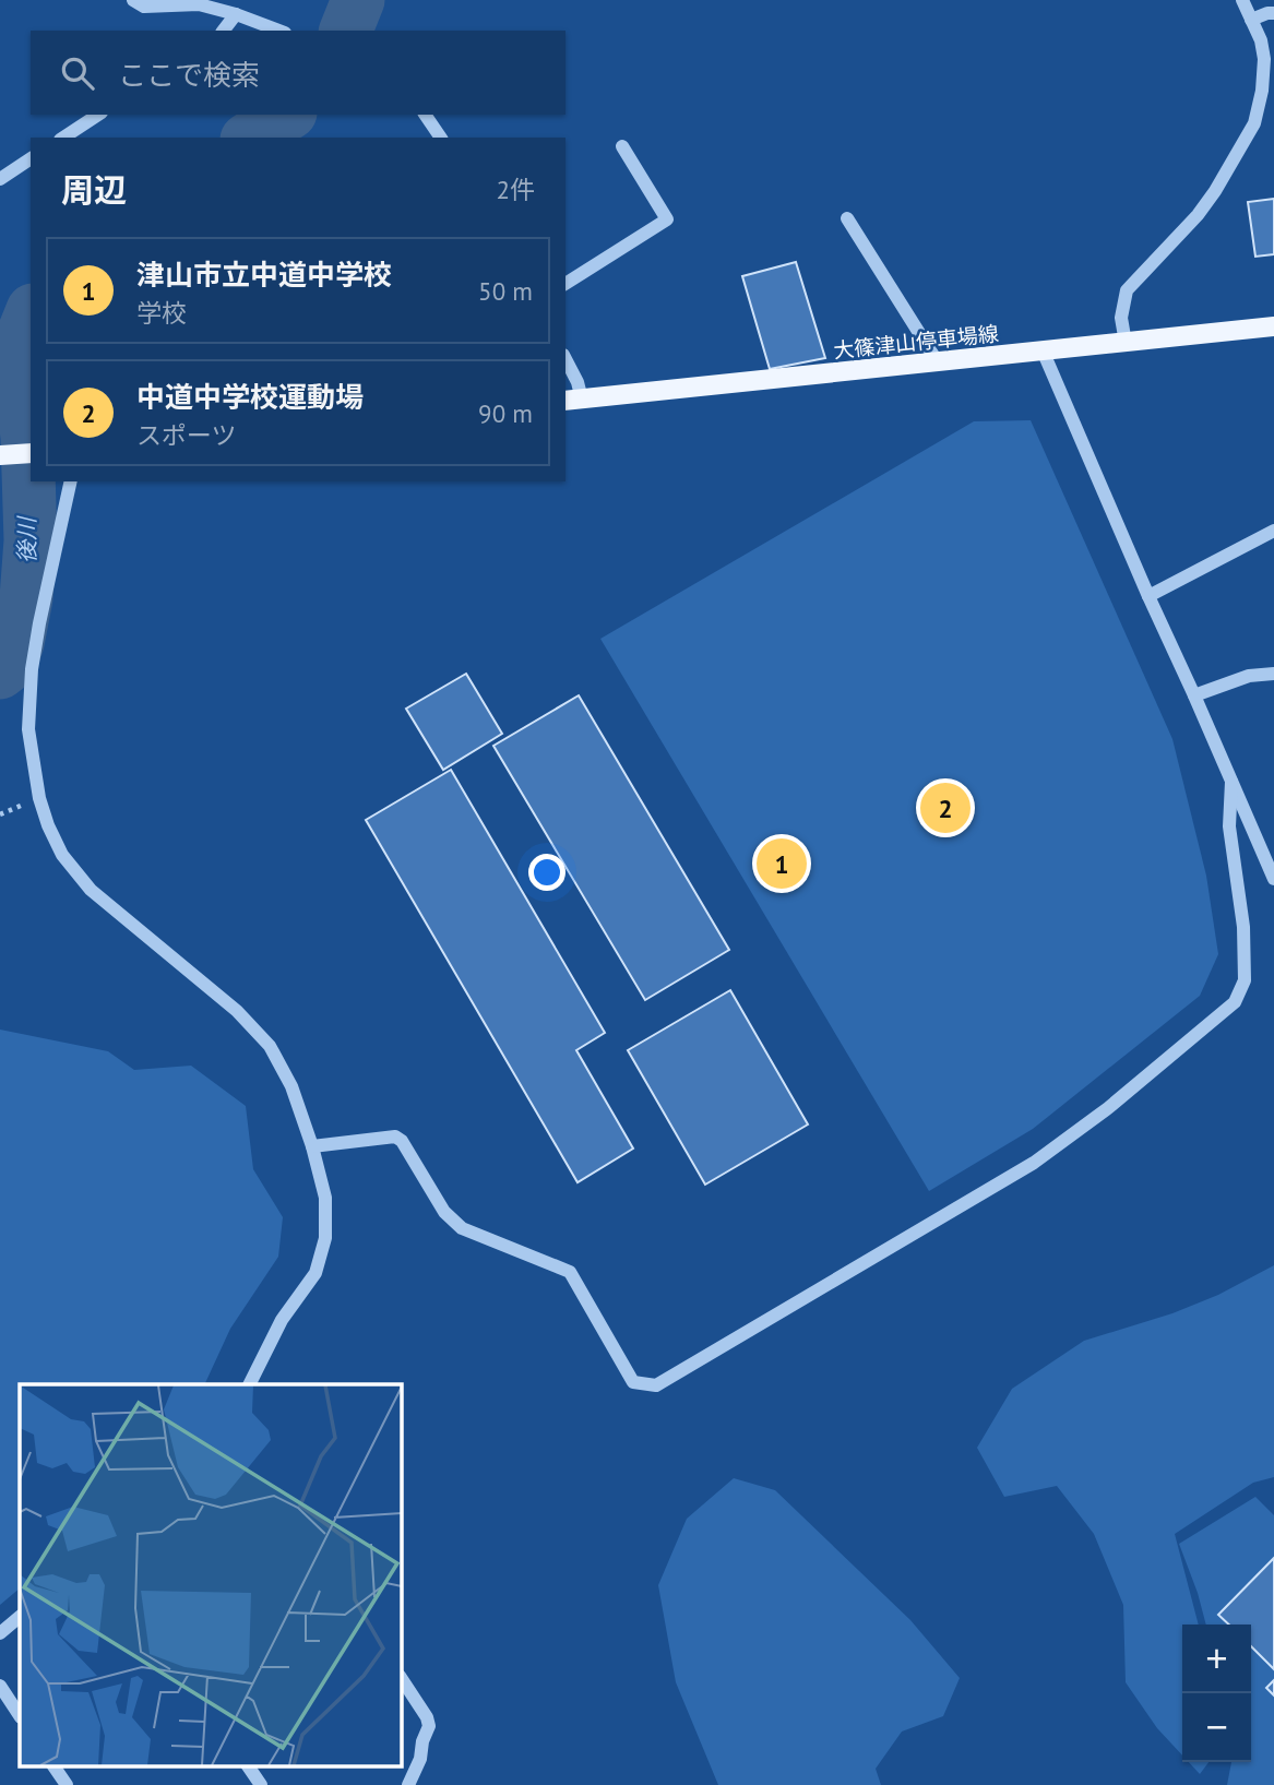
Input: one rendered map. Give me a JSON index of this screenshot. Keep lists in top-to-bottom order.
{
  "streets": {
    "main road": ["大篠津山停車場線"]
  },
  "water": ["後川"],
  "page": {
    "search": "ここで検索",
    "heading": ["周辺", "2件"],
    "list": [
      {
        "mark": "1",
        "name": "津山市立中道中学校",
        "note": "学校",
        "value": "50 m"
      },
      {
        "mark": "2",
        "name": "中道中学校運動場",
        "note": "スポーツ",
        "value": "90 m"
      }
    ],
    "pins": ["2", "1"],
    "map_buttons": ["+", "−"]
  }
}
